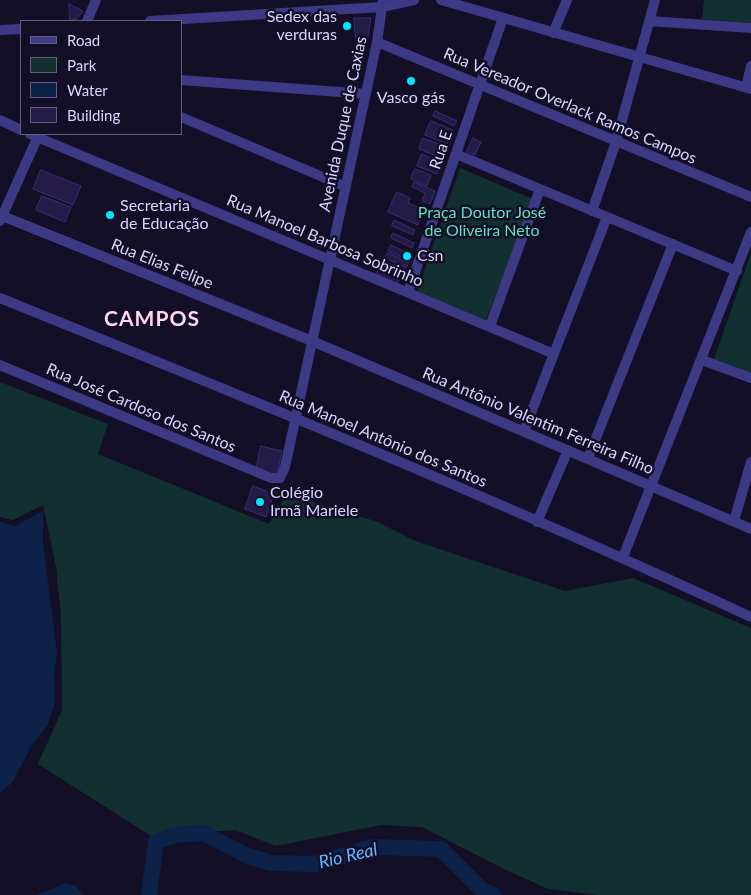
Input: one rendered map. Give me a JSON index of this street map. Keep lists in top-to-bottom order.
{
  "streets": {
    "street": [
      "Rua Vereador Overlack Ramos Campos",
      "Avenida Duque de Caxias",
      "Rua E",
      "Rua Manoel Barbosa Sobrinho",
      "Rua Elias Felipe",
      "Rua José Cardoso dos Santos",
      "Rua Antônio Valentim Ferreira Filho",
      "Rua Manoel Antônio dos Santos"
    ]
  },
  "crossings": [
    ["Rua Vereador Overlack Ramos Campos", "Avenida Duque de Caxias"],
    ["Rua Vereador Overlack Ramos Campos", "Rua E"],
    ["Avenida Duque de Caxias", "Rua Manoel Barbosa Sobrinho"],
    ["Avenida Duque de Caxias", "Rua Elias Felipe"],
    ["Avenida Duque de Caxias", "Rua José Cardoso dos Santos"],
    ["Avenida Duque de Caxias", "Rua Antônio Valentim Ferreira Filho"],
    ["Avenida Duque de Caxias", "Rua Manoel Antônio dos Santos"],
    ["Rua E", "Rua Manoel Barbosa Sobrinho"],
    ["Rua Elias Felipe", "Rua Antônio Valentim Ferreira Filho"]
  ],
  "districts": ["CAMPOS"],
  "water": ["Rio Real"],
  "parks": ["Praça Doutor José de Oliveira Neto"],
  "places": [
    "Sedex das verduras",
    "Vasco gás",
    "Secretaria de Educação",
    "Csn",
    "Colégio Irmã Mariele"
  ],
  "legend": [
    "Road",
    "Park",
    "Water",
    "Building"
  ]
}
